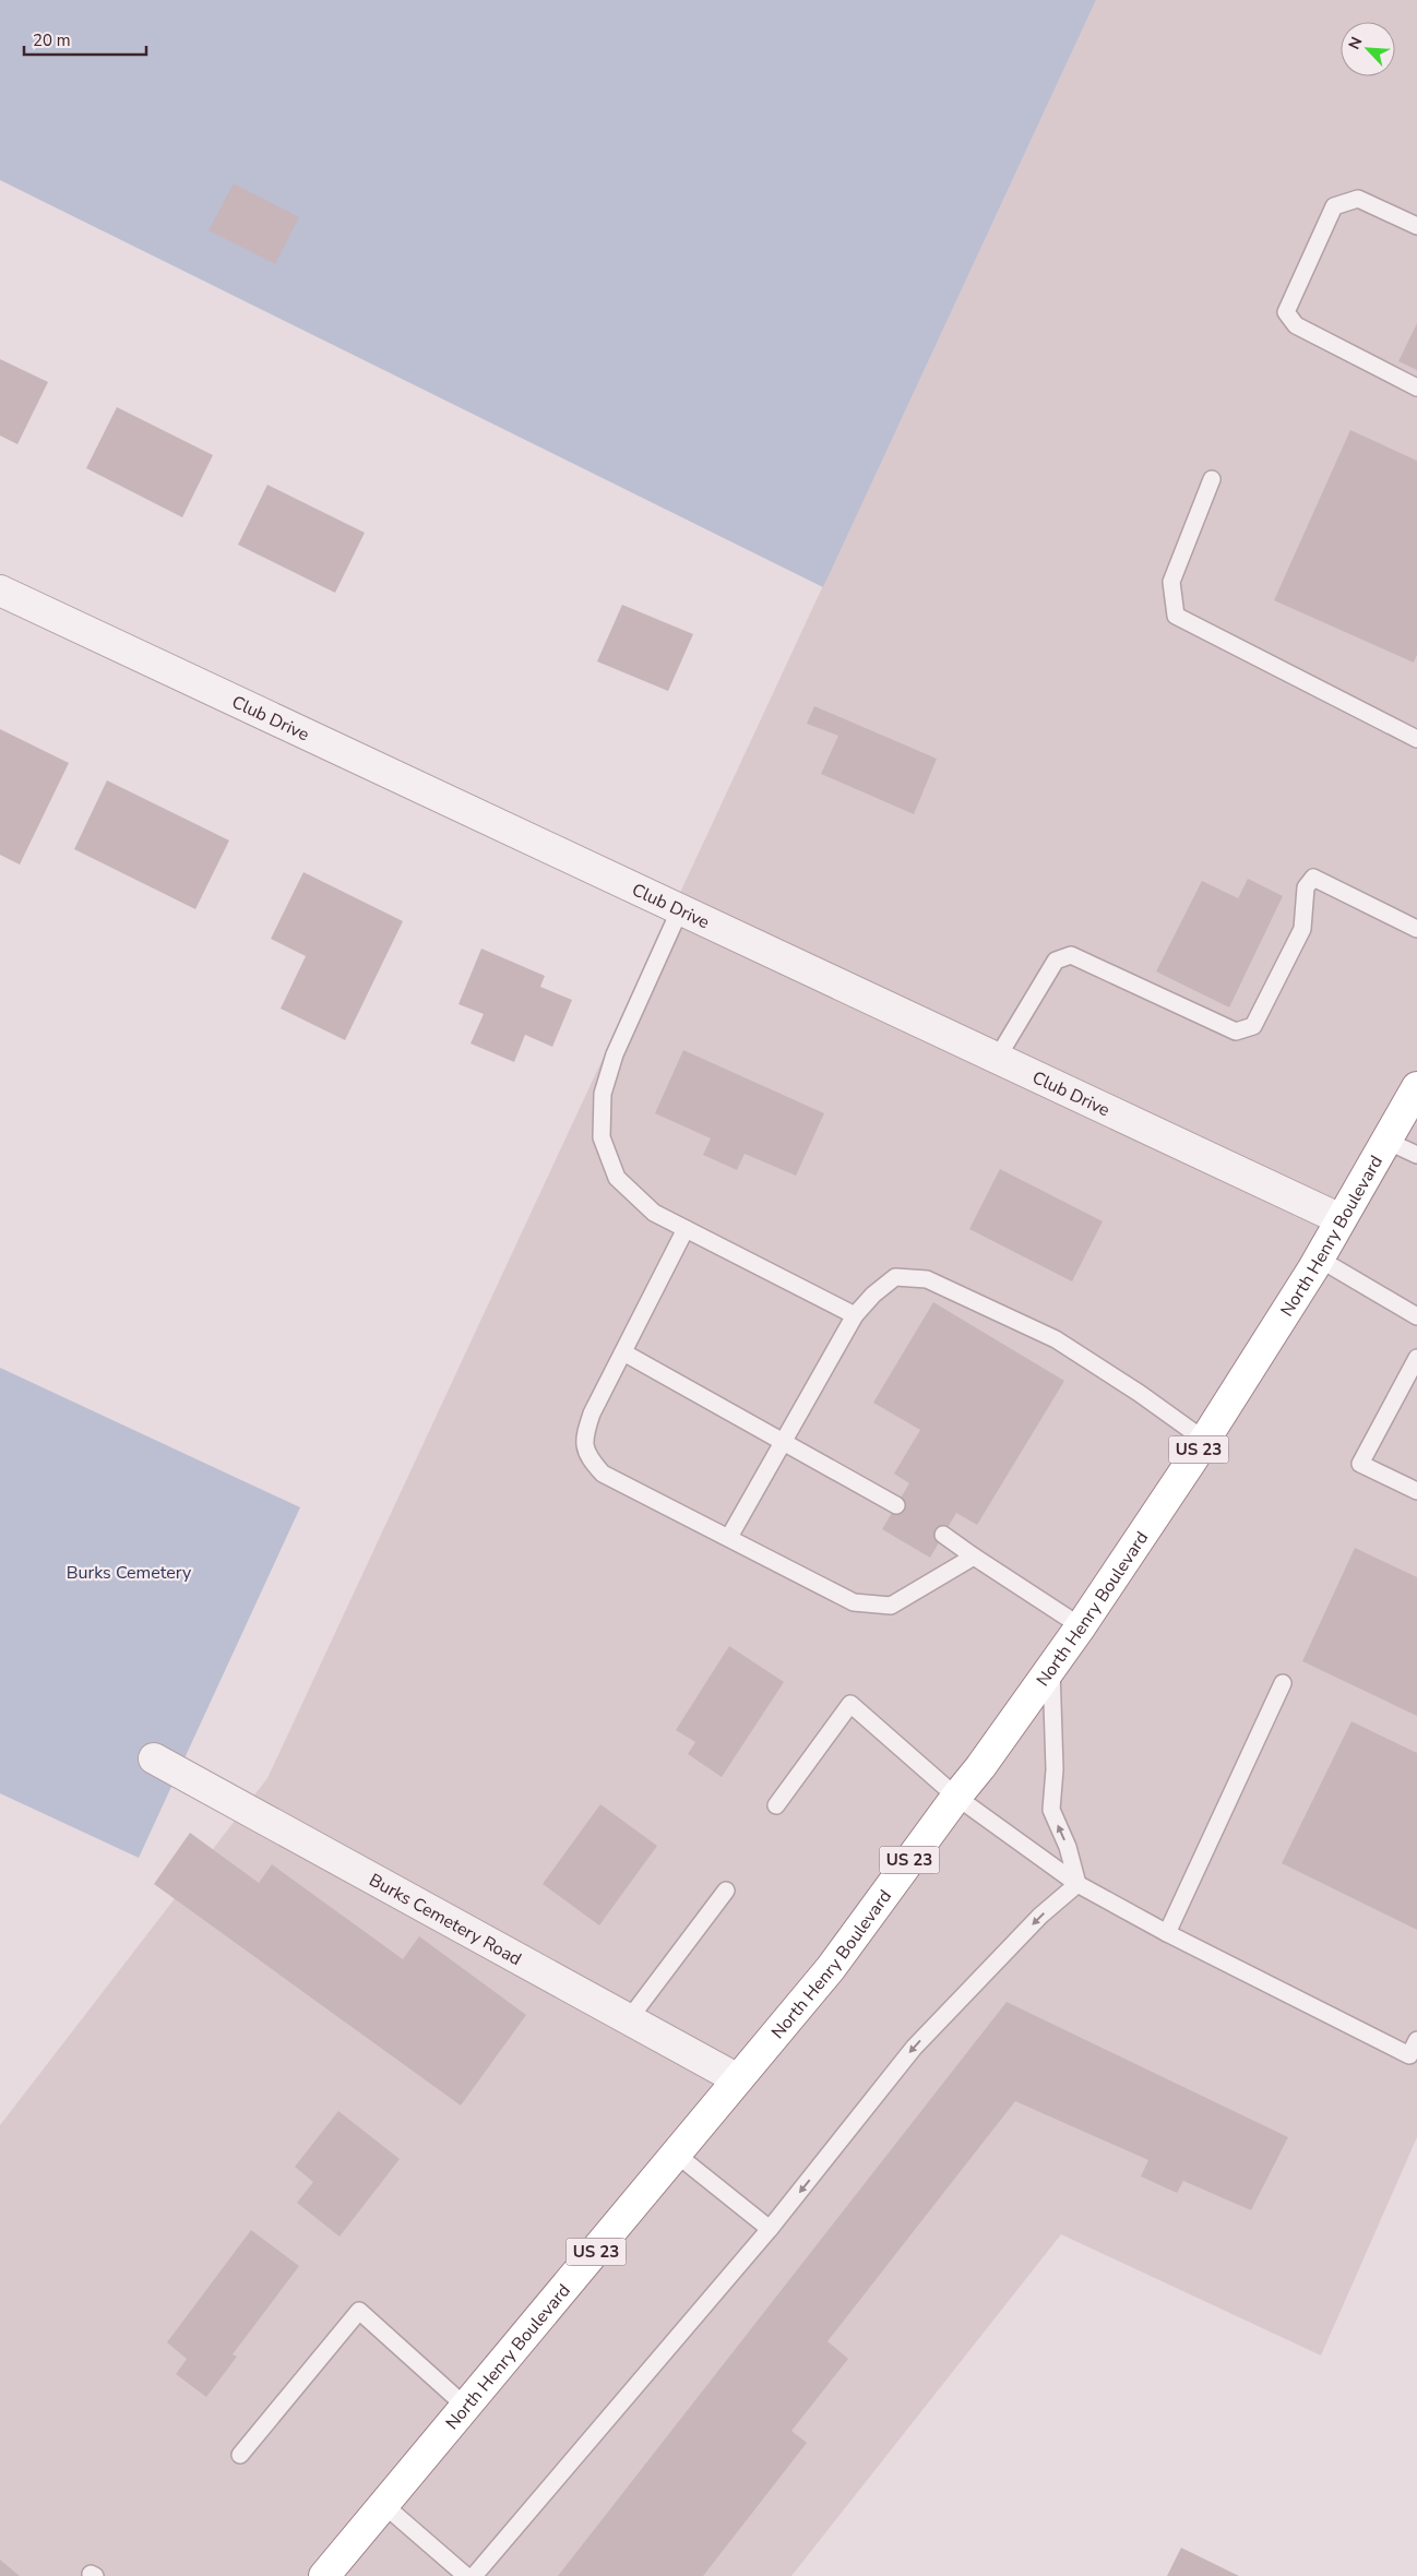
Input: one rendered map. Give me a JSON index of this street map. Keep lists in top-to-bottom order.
{
  "streets": {
    "highway": ["North Henry Boulevard", "US 23"],
    "street": ["Club Drive", "Burks Cemetery Road"]
  },
  "crossings": [
    ["Club Drive", "North Henry Boulevard"],
    ["North Henry Boulevard", "Burks Cemetery Road"]
  ],
  "parks": ["Burks Cemetery"],
  "scale_bar": "20 m",
  "north": "top left"
}
